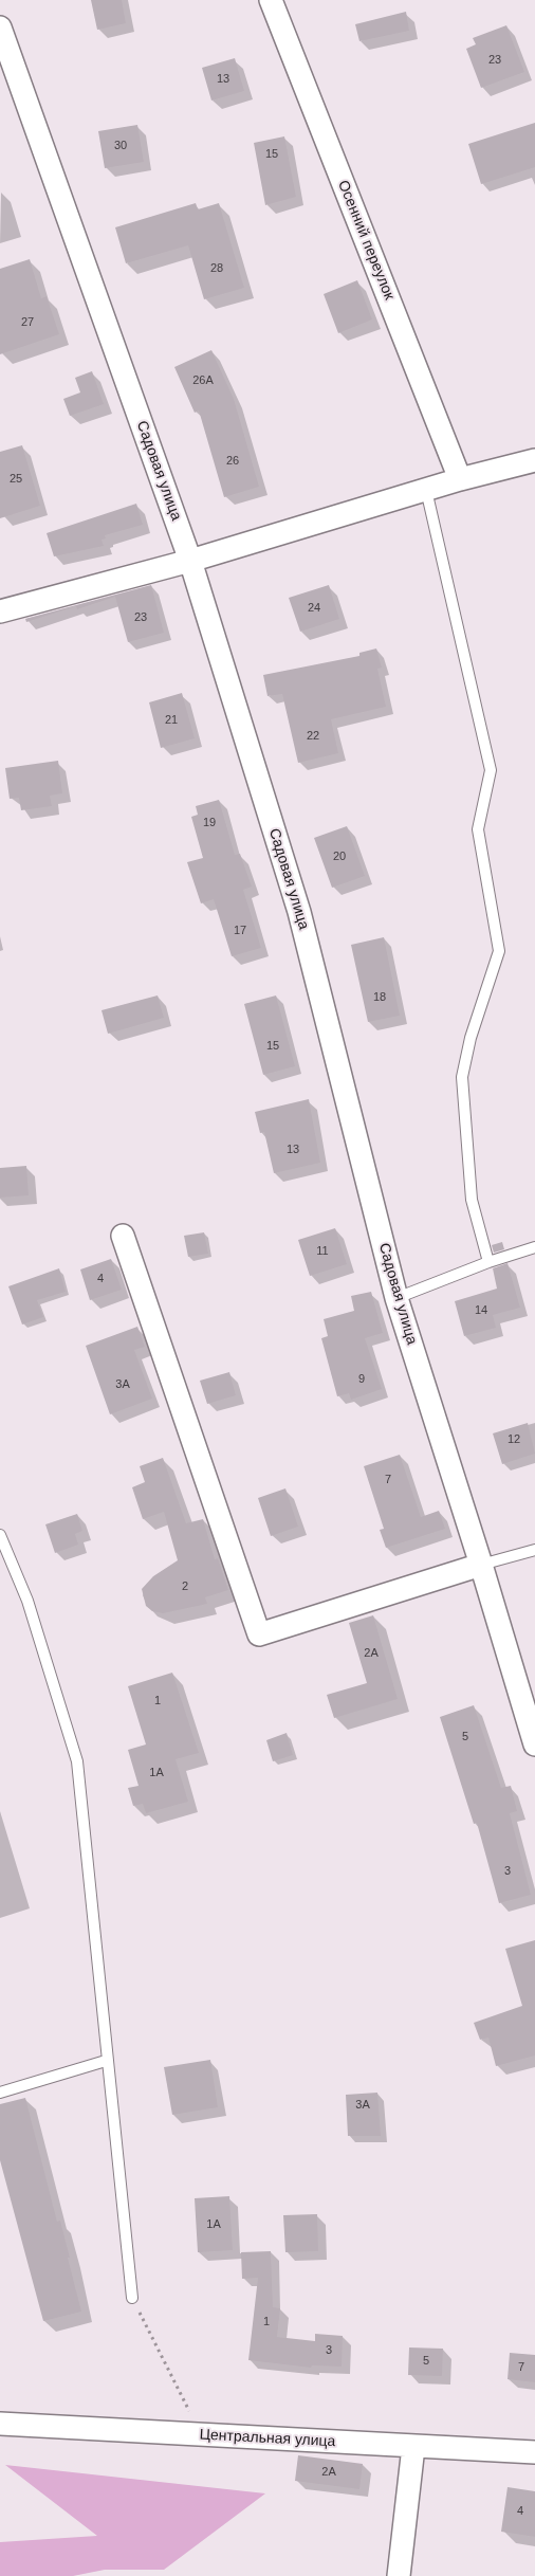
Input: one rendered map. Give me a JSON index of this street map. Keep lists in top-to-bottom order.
{
  "streets": {
    "street": ["Осенний переулок", "Садовая улица", "Центральная улица"]
  },
  "house_numbers": [
    "23",
    "13",
    "30",
    "15",
    "28",
    "27",
    "26А",
    "26",
    "25",
    "24",
    "23",
    "21",
    "22",
    "19",
    "20",
    "17",
    "18",
    "15",
    "13",
    "11",
    "4",
    "14",
    "9",
    "3А",
    "12",
    "7",
    "2",
    "2А",
    "1",
    "5",
    "1А",
    "3",
    "3А",
    "1А",
    "1",
    "3",
    "5",
    "7",
    "2А",
    "4"
  ]
}
